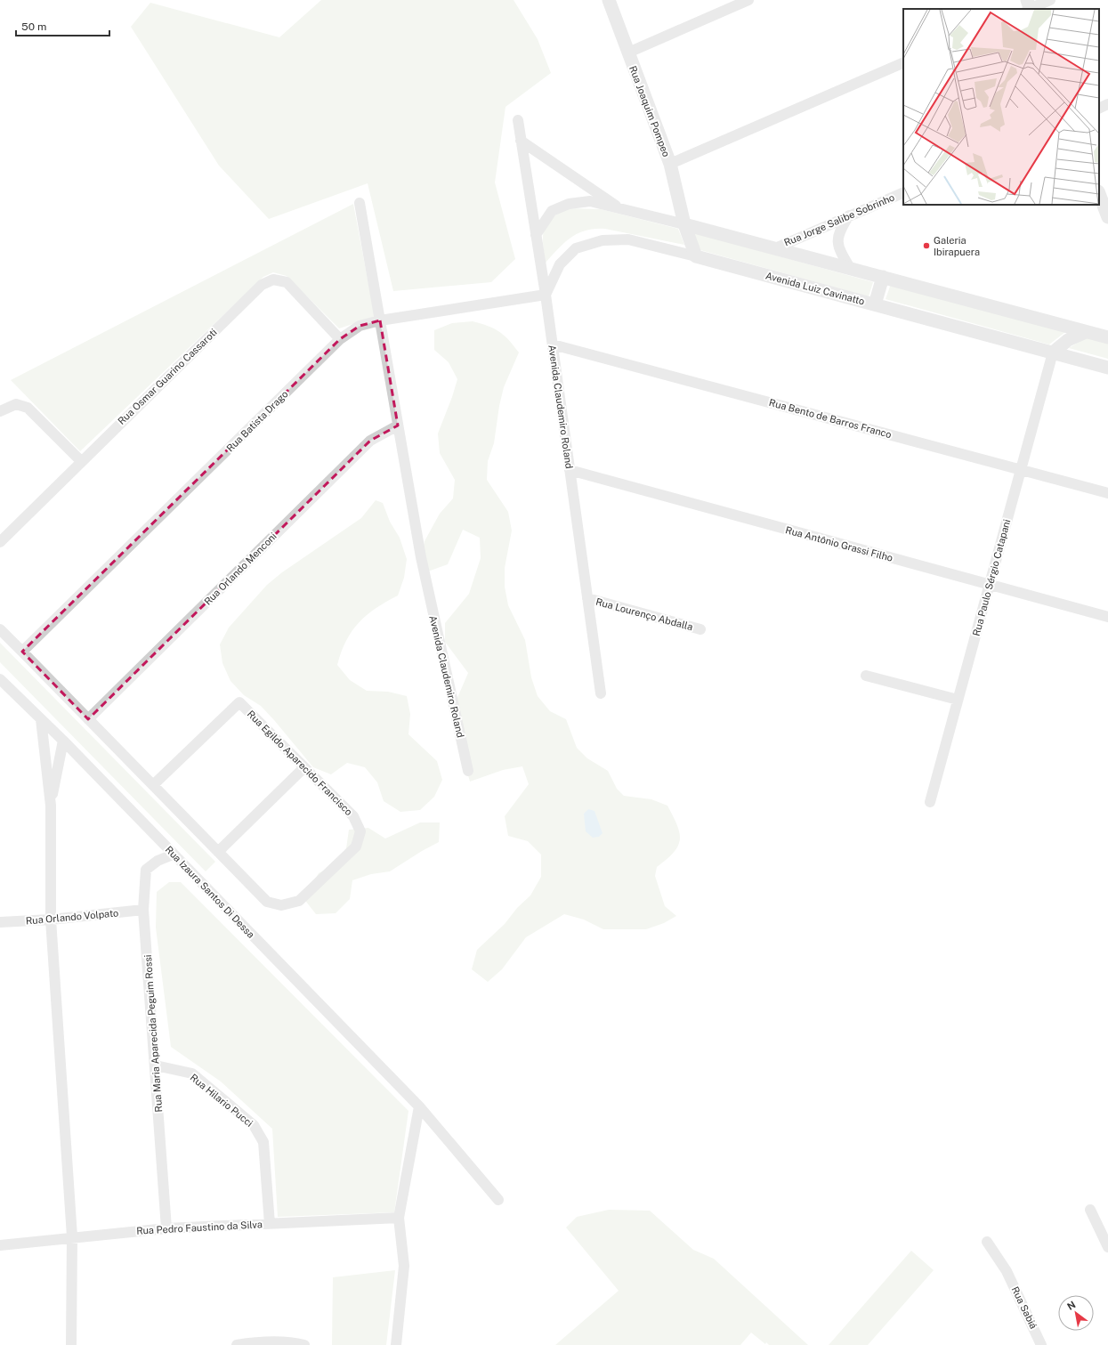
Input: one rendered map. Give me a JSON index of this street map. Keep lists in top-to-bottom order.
{
  "streets": {
    "street": [
      "Rua Joaquim Pompeo",
      "Rua Jorge Salibe Sobrinho",
      "Avenida Luiz Cavinatto",
      "Rua Osmar Guarino Cassaroti",
      "Avenida Claudemiro Roland",
      "Rua Bento de Barros Franco",
      "Rua Batista Drago",
      "Rua Antônio Grassi Filho",
      "Rua Orlando Menconi",
      "Rua Paulo Sérgio Catapani",
      "Rua Lourenço Abdalla",
      "Rua Egildo Aparecido Francisco",
      "Rua Izaura Santos Di Dessa",
      "Rua Orlando Volpato",
      "Rua Maria Aparecida Peguim Rossi",
      "Rua Hilario Pucci",
      "Rua Pedro Faustino da Silva",
      "Rua Sabiá"
    ]
  },
  "crossings": [
    ["Rua Joaquim Pompeo", "Avenida Luiz Cavinatto"],
    ["Avenida Luiz Cavinatto", "Avenida Claudemiro Roland"],
    ["Avenida Luiz Cavinatto", "Rua Batista Drago"],
    ["Avenida Luiz Cavinatto", "Rua Paulo Sérgio Catapani"],
    ["Rua Osmar Guarino Cassaroti", "Rua Batista Drago"],
    ["Avenida Claudemiro Roland", "Rua Bento de Barros Franco"],
    ["Avenida Claudemiro Roland", "Rua Batista Drago"],
    ["Avenida Claudemiro Roland", "Rua Antônio Grassi Filho"],
    ["Avenida Claudemiro Roland", "Rua Orlando Menconi"],
    ["Avenida Claudemiro Roland", "Rua Lourenço Abdalla"],
    ["Rua Bento de Barros Franco", "Rua Paulo Sérgio Catapani"],
    ["Rua Antônio Grassi Filho", "Rua Paulo Sérgio Catapani"],
    ["Rua Izaura Santos Di Dessa", "Rua Maria Aparecida Peguim Rossi"],
    ["Rua Orlando Volpato", "Rua Maria Aparecida Peguim Rossi"],
    ["Rua Maria Aparecida Peguim Rossi", "Rua Hilario Pucci"],
    ["Rua Maria Aparecida Peguim Rossi", "Rua Pedro Faustino da Silva"],
    ["Rua Hilario Pucci", "Rua Pedro Faustino da Silva"]
  ],
  "places": ["Galeria Ibirapuera"],
  "scale_bar": "50 m",
  "north": "top left"
}
